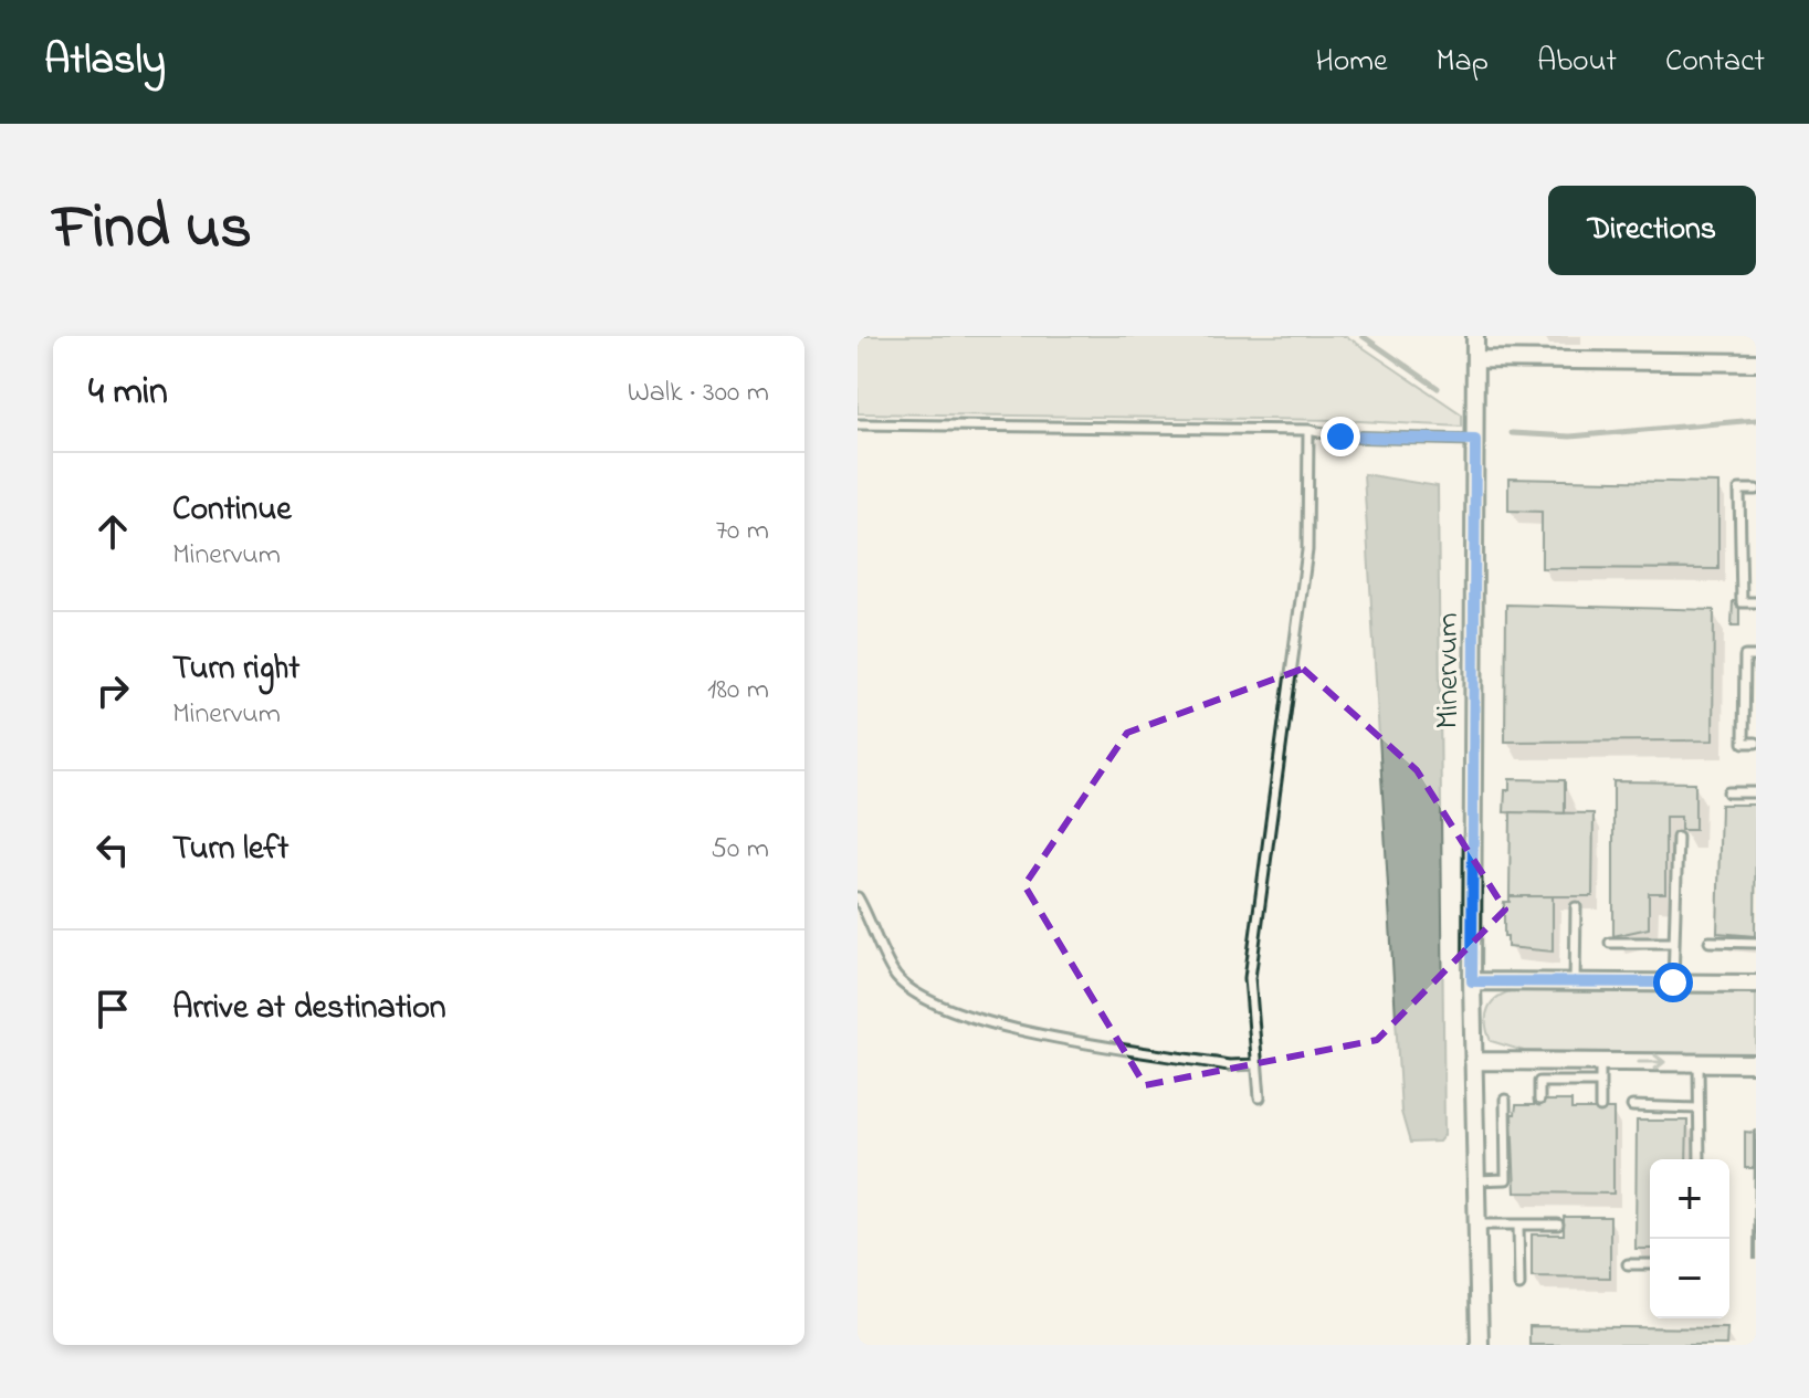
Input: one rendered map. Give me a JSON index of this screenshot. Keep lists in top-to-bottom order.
{
  "streets": {
    "street": ["Minervum"]
  },
  "page": {
    "header": "Atlasly",
    "nav": [
      "Home",
      "Map",
      "About",
      "Contact"
    ],
    "title": "Find us",
    "buttons": "Directions",
    "heading": ["4 min", "Walk · 300 m"],
    "list": [
      ["Continue", "Minervum", "70 m"],
      ["Turn right", "Minervum", "180 m"],
      ["Turn left", "50 m"],
      "Arrive at destination"
    ],
    "map_buttons": ["+", "−"]
  }
}
